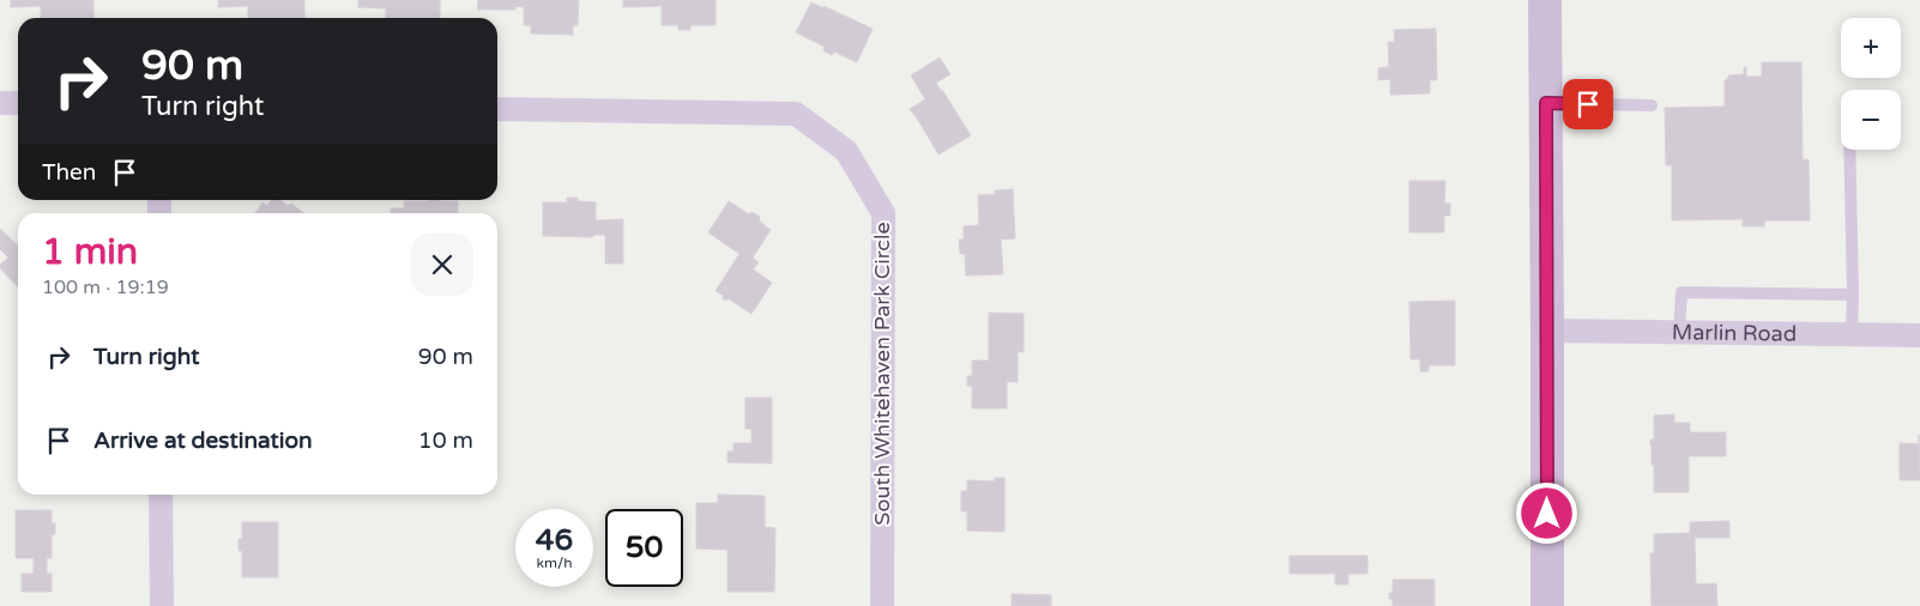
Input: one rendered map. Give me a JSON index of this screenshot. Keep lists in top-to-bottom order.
{
  "streets": {
    "street": ["Marlin Road", "South Whitehaven Park Circle"]
  },
  "page": {
    "map_buttons": ["+", "−"],
    "turn": ["90 m", "Turn right"],
    "then": "Then",
    "heading": ["1 min", "100 m · 19:19"],
    "list": [
      {
        "name": "Turn right",
        "value": "90 m"
      },
      {
        "name": "Arrive at destination",
        "value": "10 m"
      }
    ],
    "speed": "46 km/h",
    "limit": "50"
  }
}
